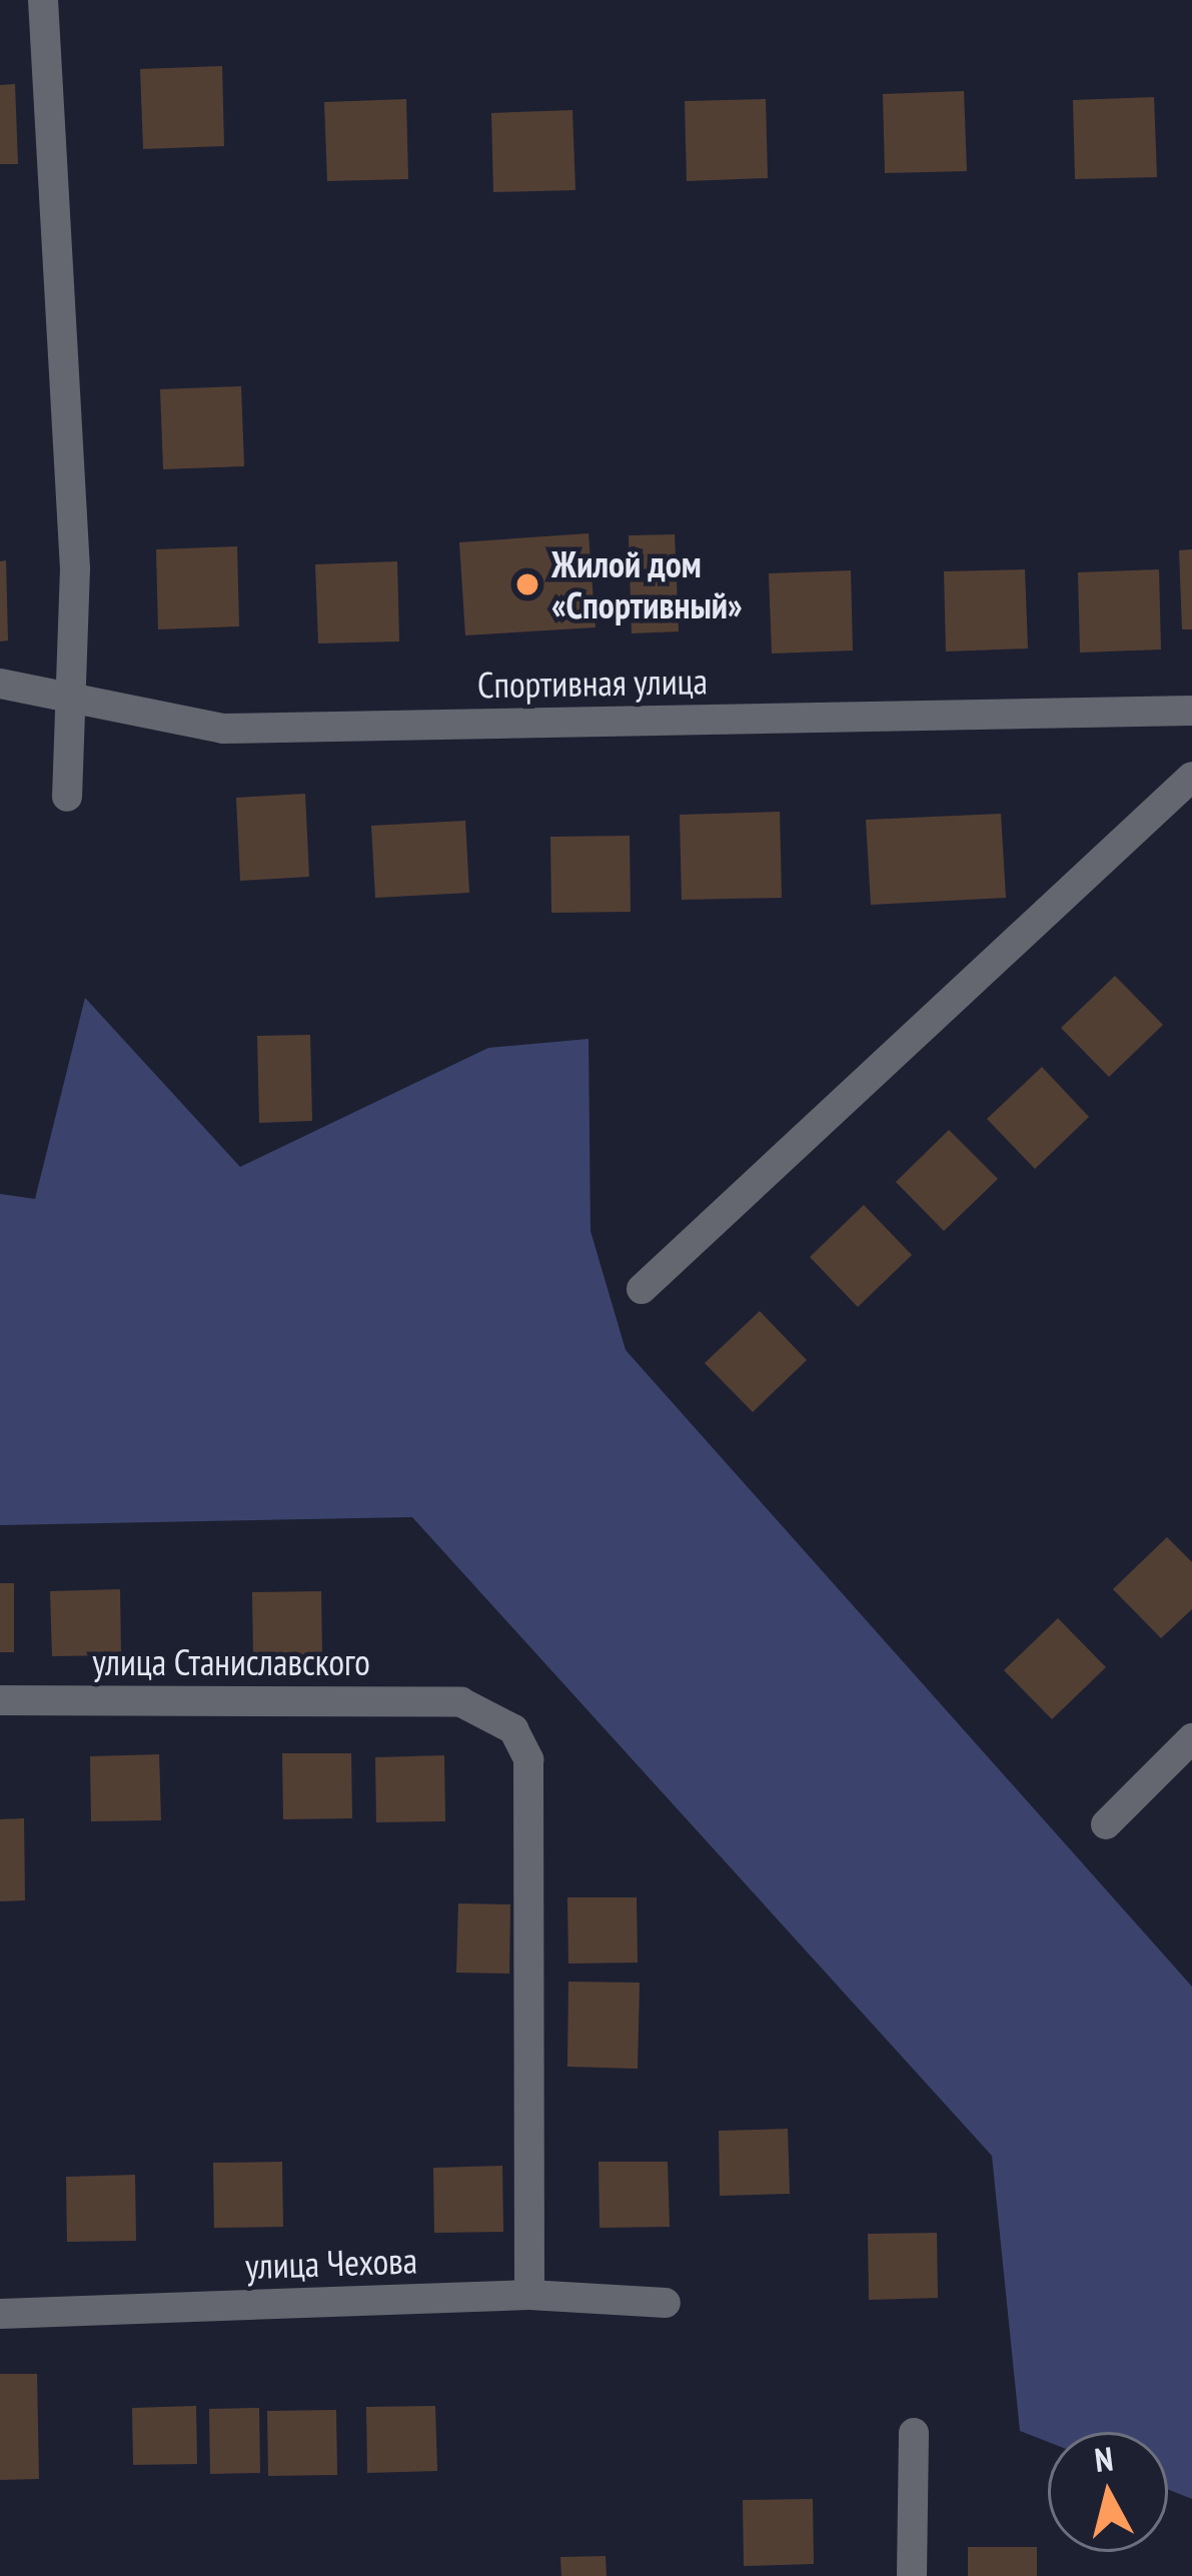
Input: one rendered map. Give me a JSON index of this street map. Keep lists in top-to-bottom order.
{
  "streets": {
    "street": ["Спортивная улица", "улица Станиславского", "улица Чехова"]
  },
  "crossings": [
    ["улица Станиславского", "улица Чехова"]
  ],
  "places": ["Жилой дом «Спортивный»"],
  "north": "top"
}
